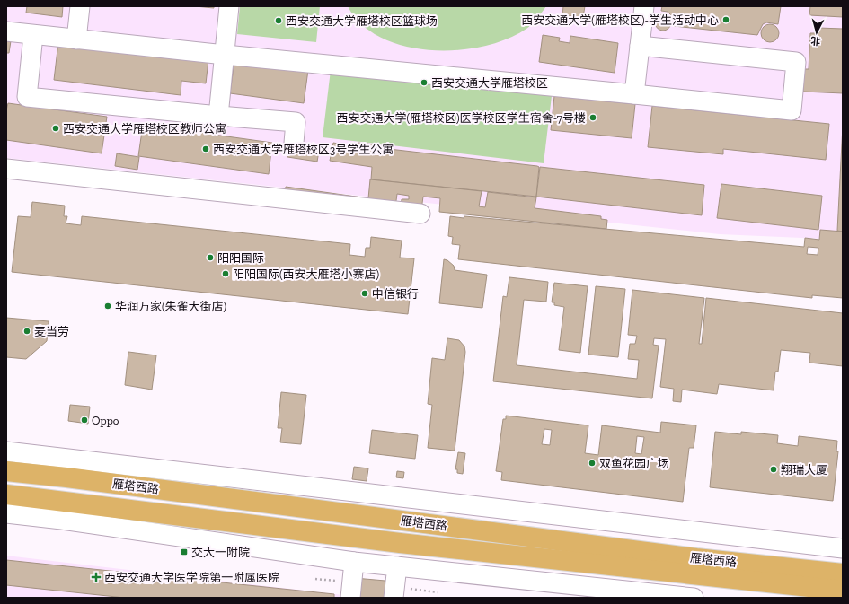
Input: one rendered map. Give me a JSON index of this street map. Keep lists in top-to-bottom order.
{
  "streets": {
    "main road": ["雁塔西路"]
  },
  "places": {
    "other": [
      "西安交通大学(雁塔校区)-学生活动中心",
      "西安交通大学雁塔校区篮球场",
      "西安交通大学雁塔校区",
      "西安交通大学(雁塔校区)医学校区学生宿舍-7号楼",
      "西安交通大学雁塔校区教师公寓",
      "西安交通大学雁塔校区3号学生公寓",
      "阳阳国际",
      "阳阳国际(西安大雁塔小寨店)",
      "中信银行",
      "华润万家(朱雀大街店)",
      "麦当劳",
      "Oppo",
      "双鱼花园广场",
      "翔瑞大厦"
    ],
    "transit": ["交大一附院"],
    "health": ["西安交通大学医学院第一附属医院"]
  },
  "north": "bottom"
}
